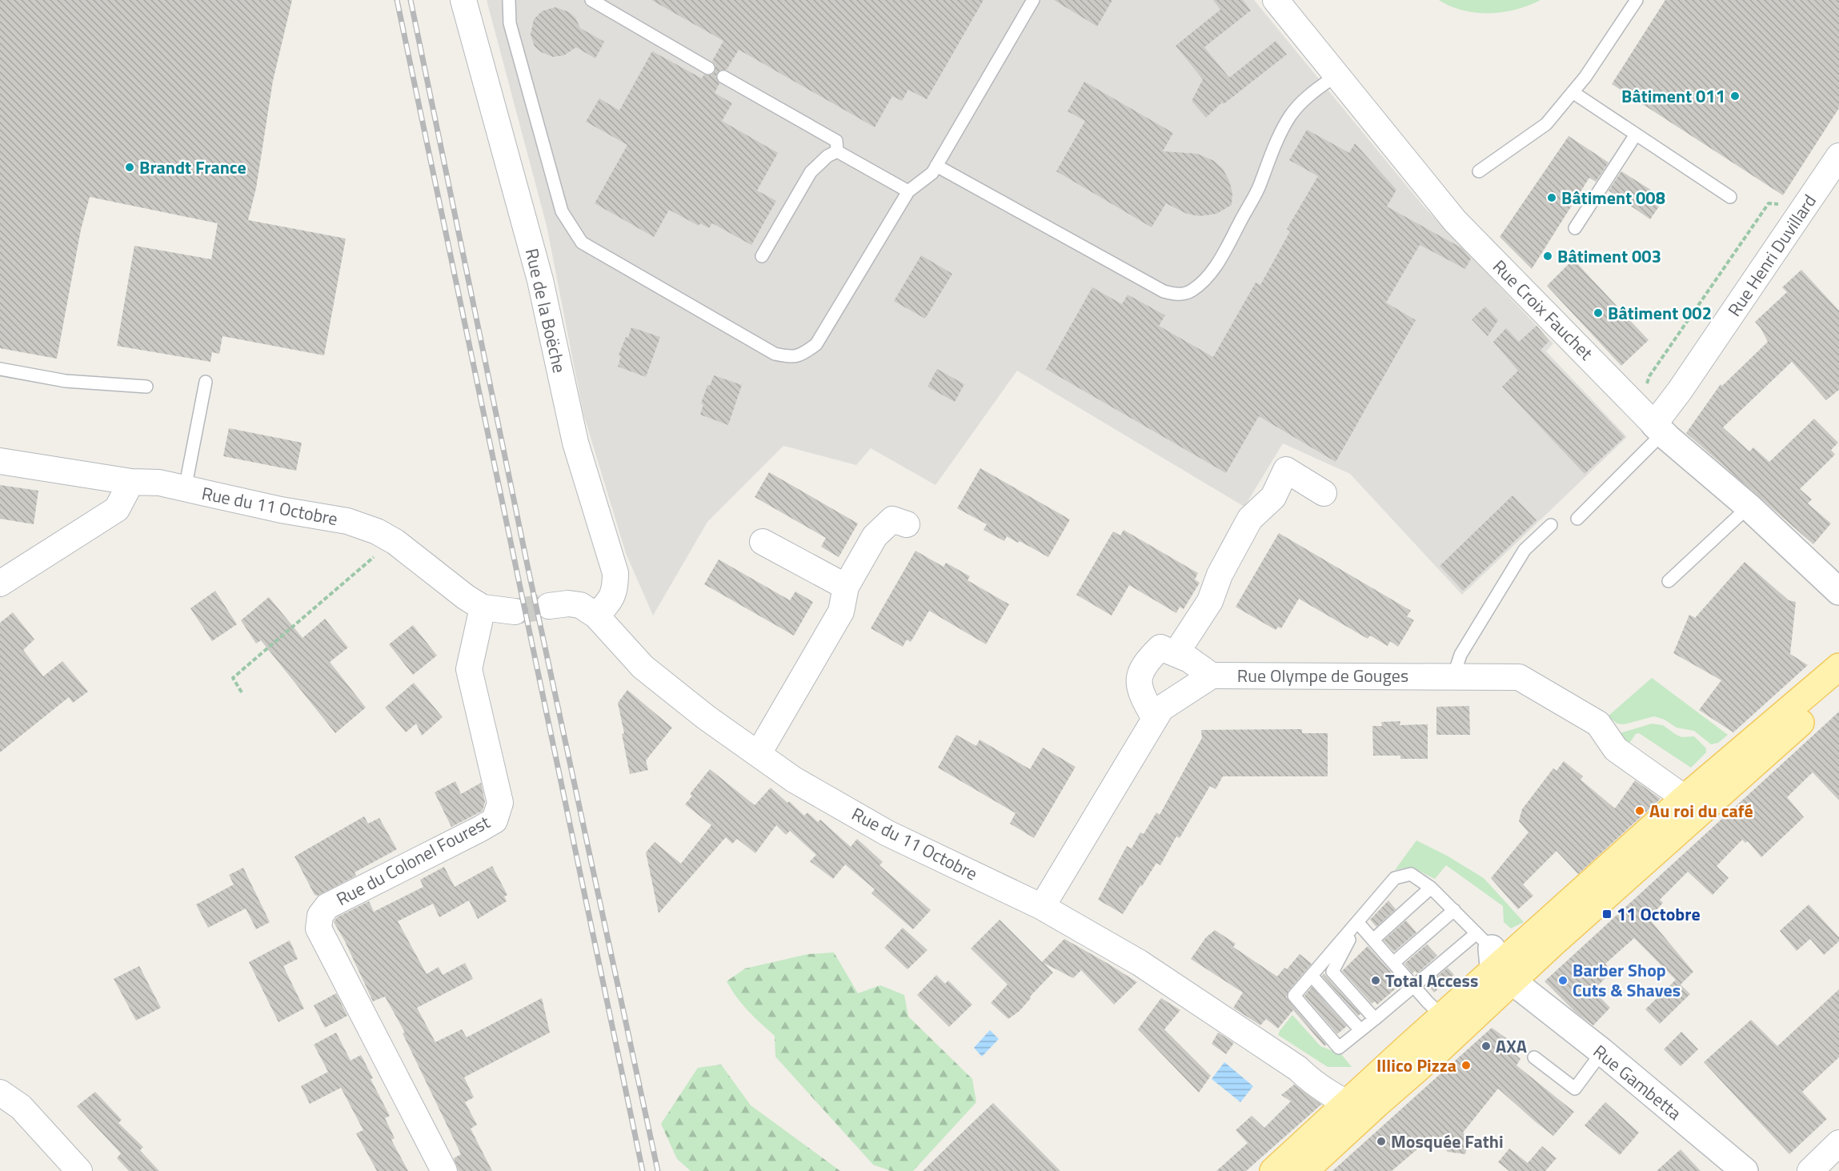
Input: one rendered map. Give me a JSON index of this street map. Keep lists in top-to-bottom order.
{
  "streets": {
    "main road": ["Rue Croix Fauchet", "Rue Gambetta"],
    "street": [
      "Rue Henri Duvillard",
      "Rue de la Boëche",
      "Rue du 11 Octobre",
      "Rue Olympe de Gouges",
      "Rue du Colonel Fourest"
    ]
  },
  "crossings": [
    ["Rue Henri Duvillard", "Rue Croix Fauchet"],
    ["Rue de la Boëche", "Rue du 11 Octobre"],
    ["Rue du 11 Octobre", "Rue Olympe de Gouges"],
    ["Rue du 11 Octobre", "Rue du Colonel Fourest"]
  ],
  "places": {
    "other": [
      "Bâtiment 011",
      "Brandt France",
      "Bâtiment 008",
      "Bâtiment 003",
      "Bâtiment 002",
      "Au roi du café",
      "Total Access",
      "Barber Shop Cuts & Shaves",
      "AXA",
      "Illico Pizza",
      "Mosquée Fathi"
    ],
    "transit": ["11 Octobre"]
  }
}
